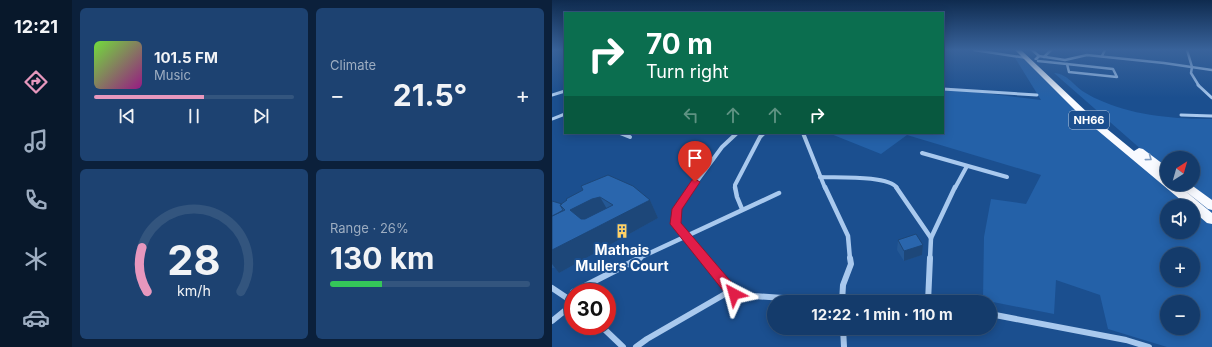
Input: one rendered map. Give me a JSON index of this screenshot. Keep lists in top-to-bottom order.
{
  "streets": {
    "highway": ["NH66"]
  },
  "places": {
    "building": ["Mathais Mullers Court"]
  },
  "north": "top right",
  "page": {
    "tabs": "12:21",
    "tile": [
      "Climate",
      ["Range · 26%", "130 km"]
    ],
    "turn": ["70 m", "Turn right"],
    "song": ["101.5 FM", "Music"],
    "heat": ["−", "21.5°", "+"],
    "map_buttons": ["+", "−"],
    "limit": "30",
    "trip": "12:22 · 1 min · 110 m",
    "gauge": ["28", "km/h"]
  }
}
